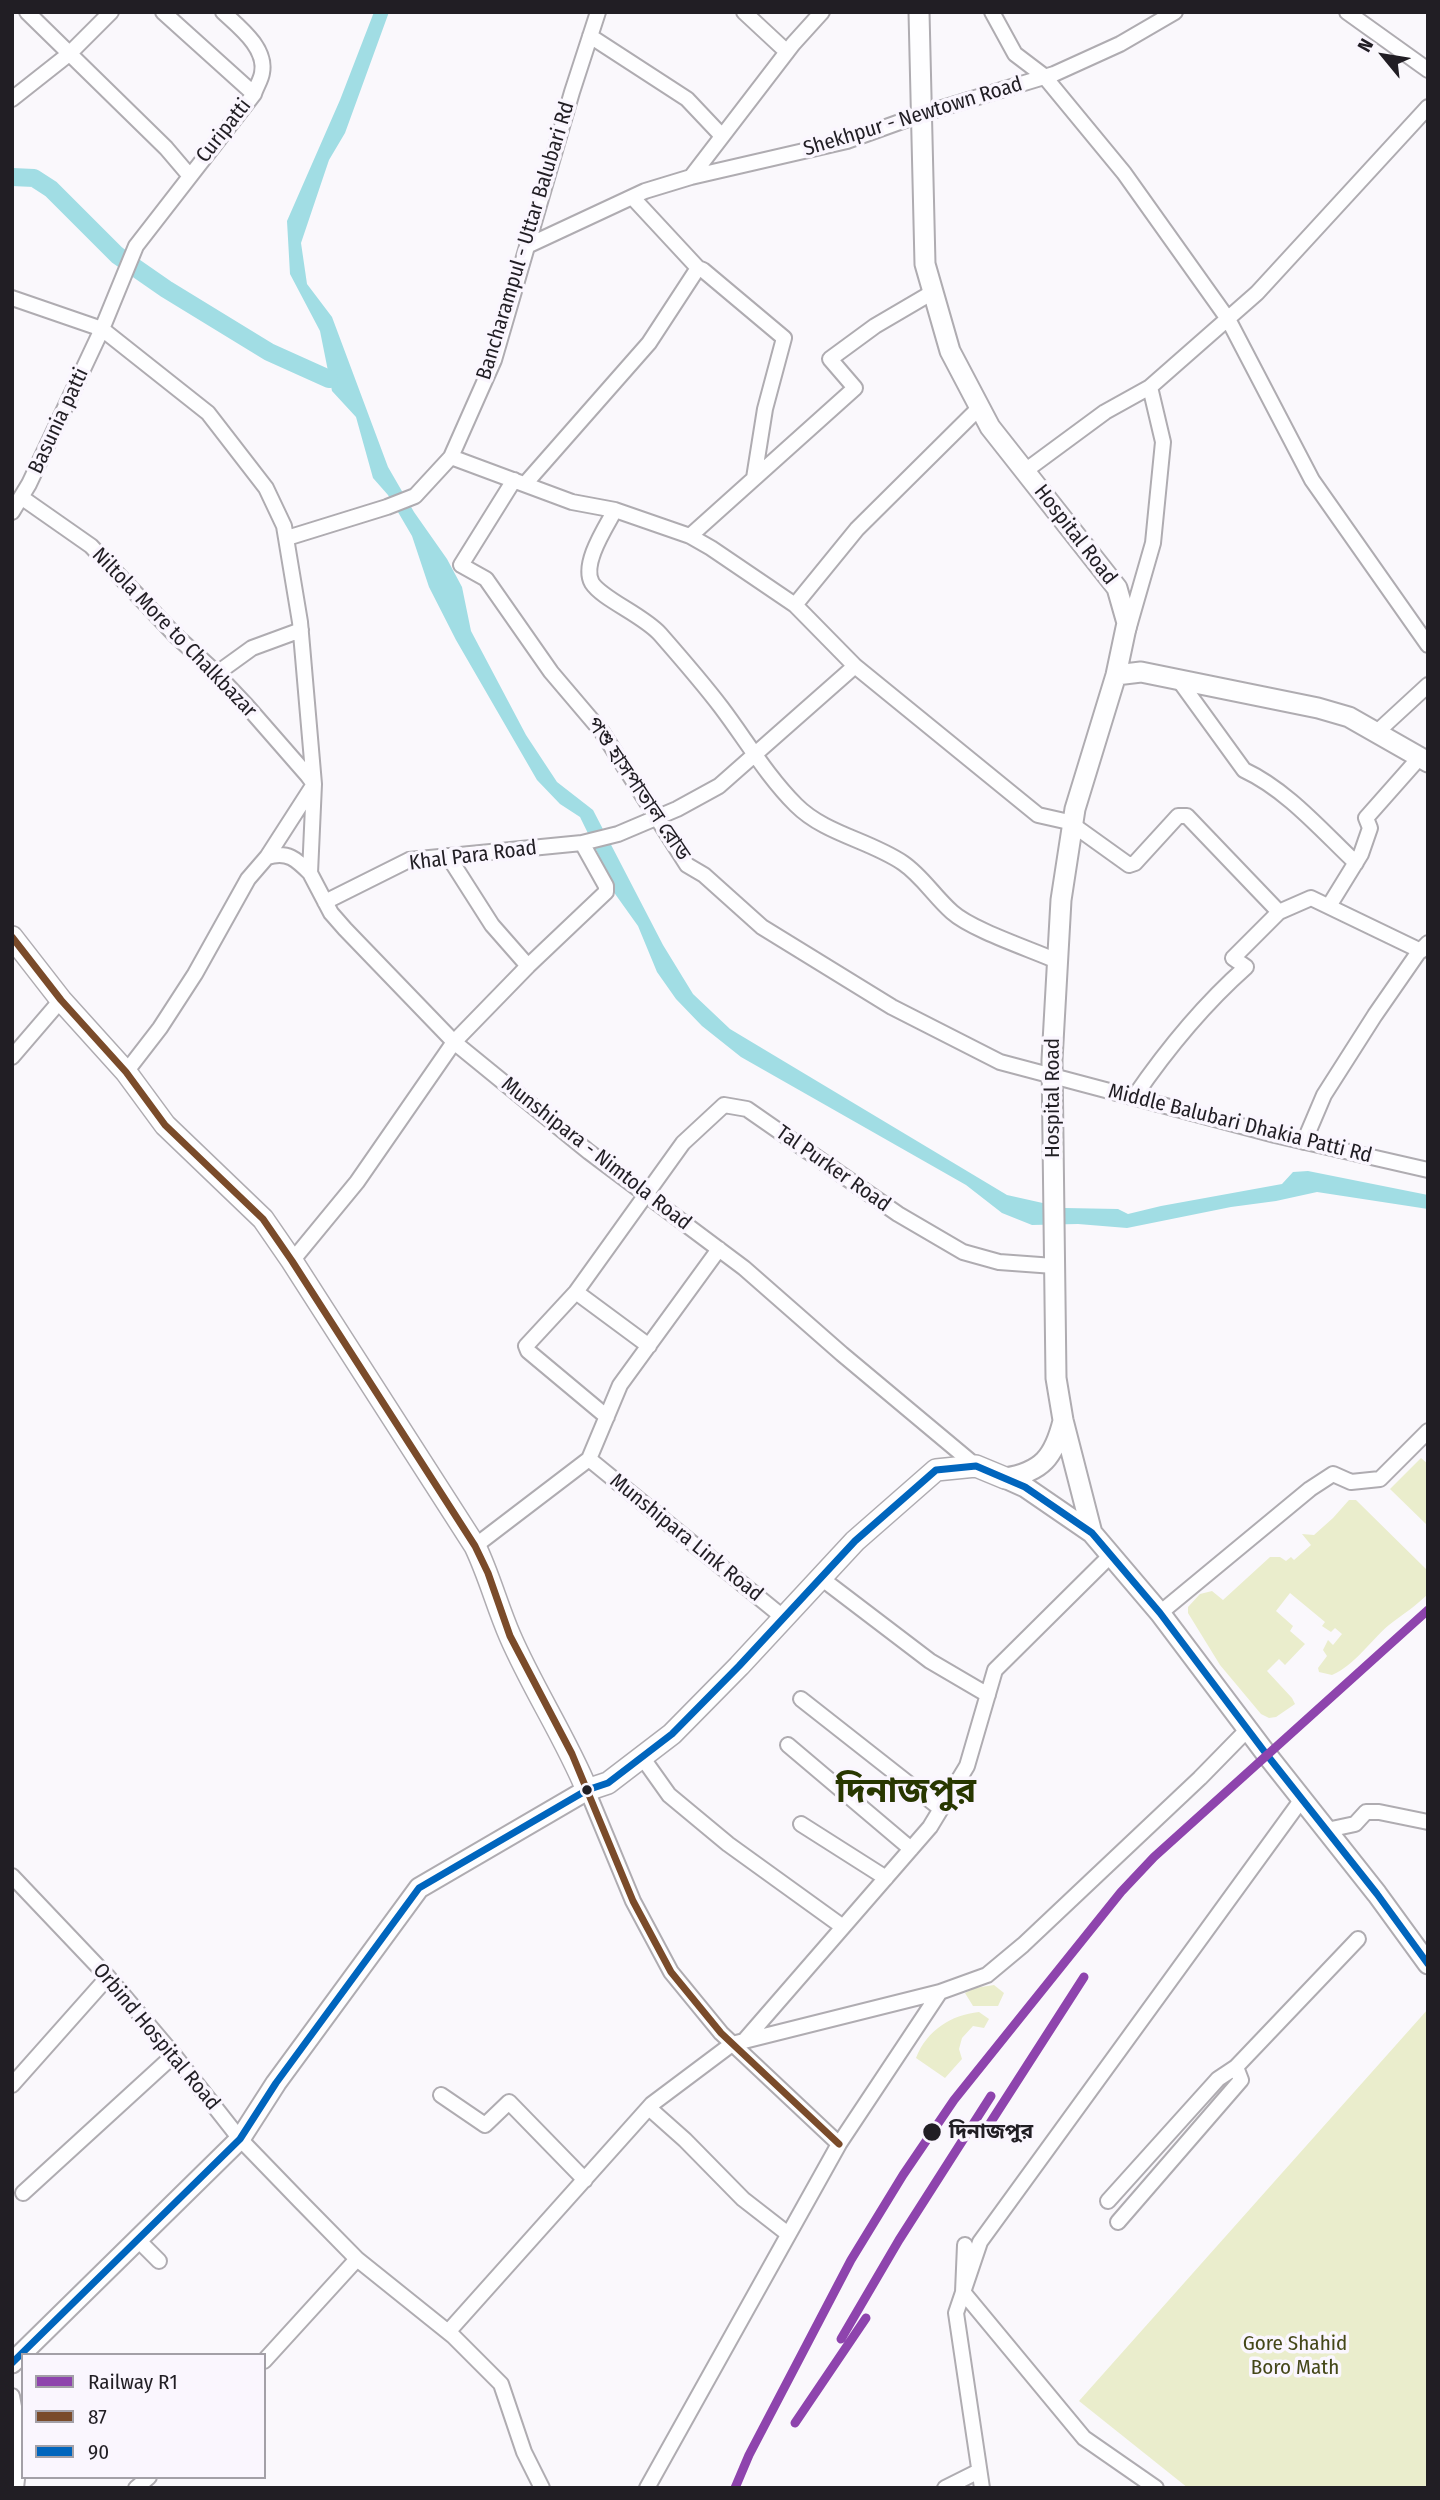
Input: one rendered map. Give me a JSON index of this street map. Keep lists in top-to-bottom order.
{
  "streets": {
    "main road": ["Hospital Road"],
    "street": [
      "Shekhpur - Newtown Road",
      "Curipatti",
      "Bancharampul - Uttar Balubari Rd",
      "Basunia patti",
      "Niltola More to Chalkbazar",
      "পশু হাসপাতাল রোড",
      "Khal Para Road",
      "Middle Balubari Dhakia Patti Rd",
      "Munshipara - Nimtola Road",
      "Tal Purker Road",
      "Munshipara Link Road",
      "Orbind Hospital Road"
    ]
  },
  "crossings": [
    ["Shekhpur - Newtown Road", "Bancharampul - Uttar Balubari Rd"],
    ["Shekhpur - Newtown Road", "Hospital Road"],
    ["Curipatti", "Basunia patti"],
    ["Bancharampul - Uttar Balubari Rd", "Munshipara - Nimtola Road"],
    ["Basunia patti", "Niltola More to Chalkbazar"],
    ["Basunia patti", "Munshipara - Nimtola Road"],
    ["Hospital Road", "পশু হাসপাতাল রোড"],
    ["Hospital Road", "Middle Balubari Dhakia Patti Rd"],
    ["Hospital Road", "Tal Purker Road"],
    ["Niltola More to Chalkbazar", "Munshipara - Nimtola Road"],
    ["পশু হাসপাতাল রোড", "Khal Para Road"],
    ["পশু হাসপাতাল রোড", "Middle Balubari Dhakia Patti Rd"],
    ["Khal Para Road", "Munshipara - Nimtola Road"],
    ["Munshipara - Nimtola Road", "Tal Purker Road"]
  ],
  "districts": ["দিনাজপুর"],
  "parks": ["Gore Shahid Boro Math"],
  "places": ["দিনাজপুর"],
  "lines": ["transit line 87", "transit line 90", "rail line R1"],
  "legend": ["Railway R1", "87", "90"],
  "north": "top left"
}
